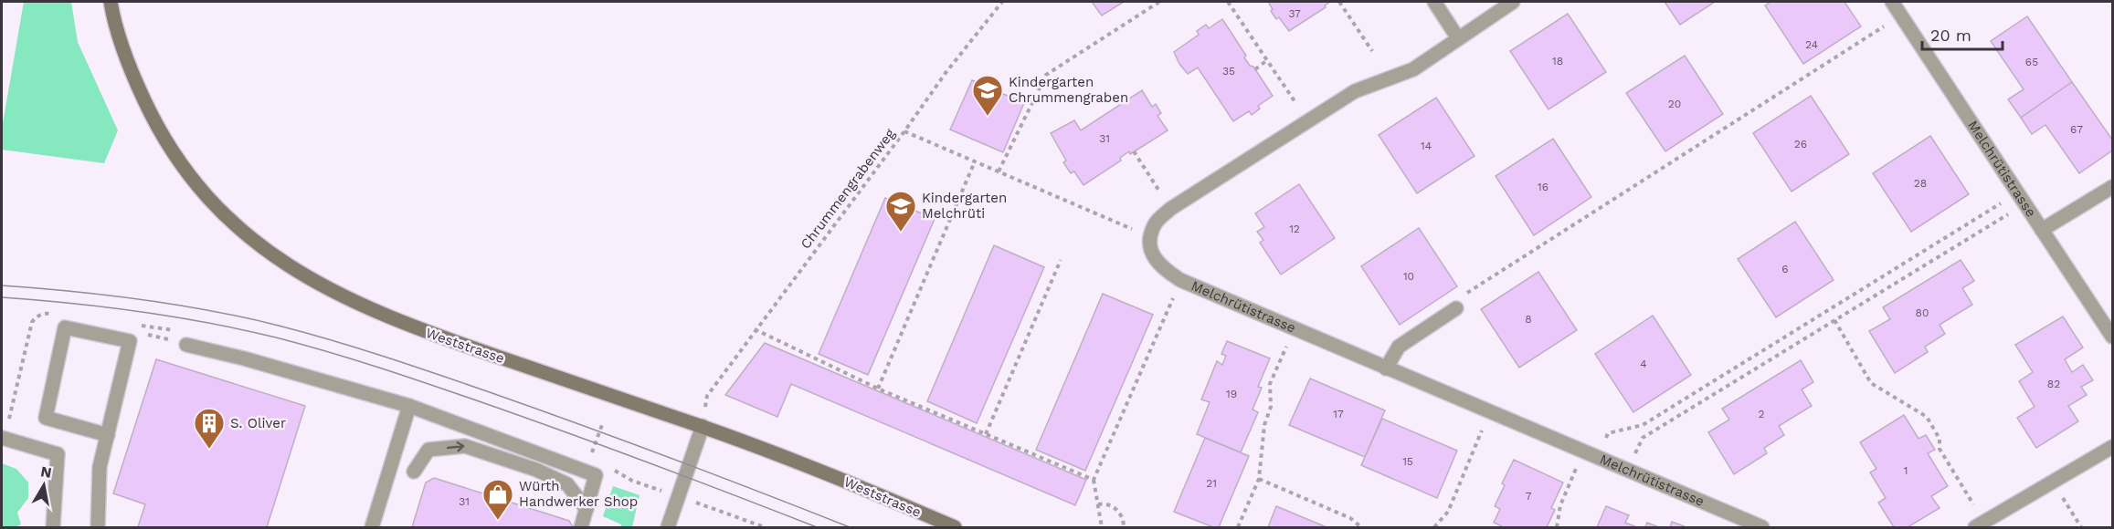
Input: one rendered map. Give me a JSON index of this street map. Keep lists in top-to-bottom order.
{
  "streets": {
    "main road": ["Weststrasse"],
    "street": ["Melchrütistrasse"],
    "path": ["Chrummengrabenweg"]
  },
  "crossings": [
    ["Melchrütistrasse", "Chrummengrabenweg"],
    ["Chrummengrabenweg", "Weststrasse"]
  ],
  "places": {
    "school or university": ["Kindergarten Chrummengraben", "Kindergarten Melchrüti"],
    "building": ["S. Oliver"],
    "shop": ["Würth Handwerker Shop"]
  },
  "house_numbers": [
    "37",
    "24",
    "18",
    "65",
    "35",
    "20",
    "67",
    "31",
    "26",
    "14",
    "28",
    "16",
    "12",
    "6",
    "10",
    "80",
    "8",
    "4",
    "82",
    "19",
    "17",
    "2",
    "15",
    "1",
    "21",
    "7",
    "31"
  ],
  "scale_bar": "20 m",
  "north": "top"
}
